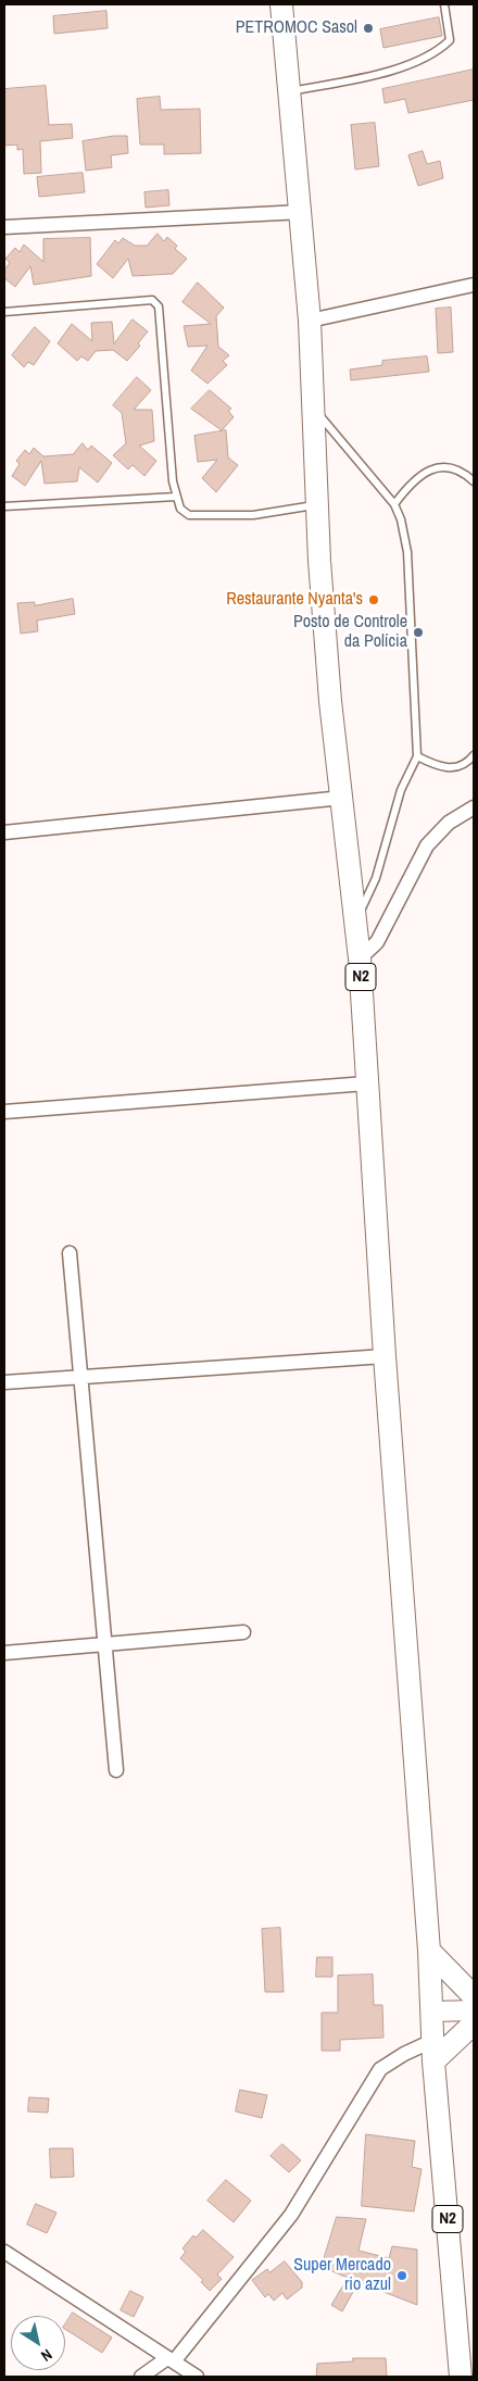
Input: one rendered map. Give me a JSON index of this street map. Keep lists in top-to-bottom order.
{
  "streets": {
    "main road": ["N2"]
  },
  "places": [
    "PETROMOC Sasol",
    "Restaurante Nyanta's",
    "Posto de Controle da Polícia",
    "Super Mercado rio azul"
  ],
  "north": "bottom right"
}
